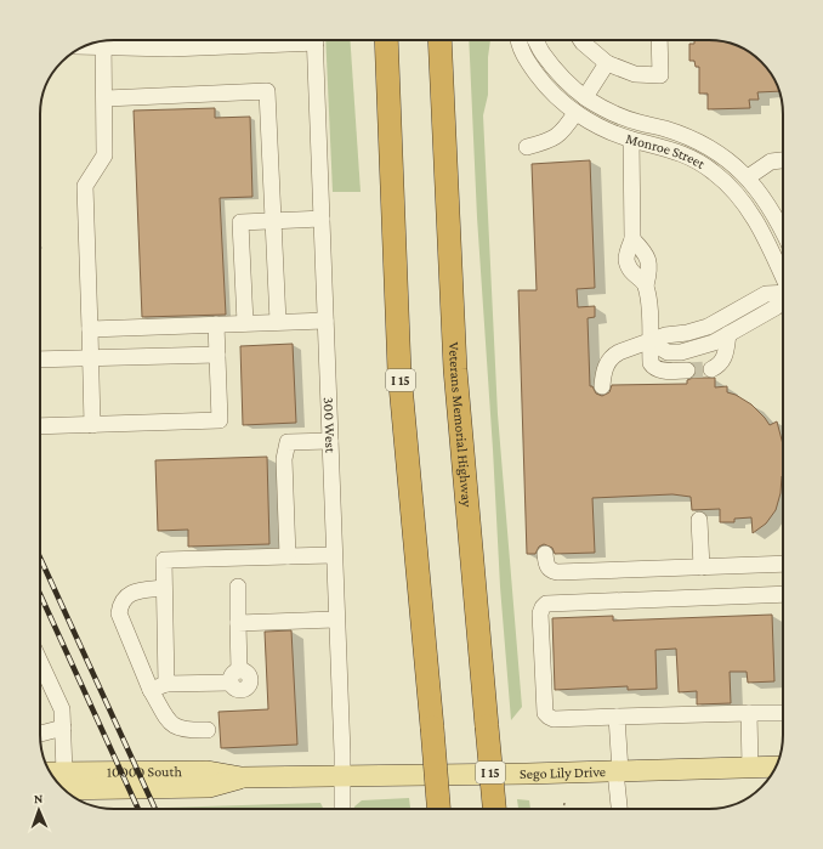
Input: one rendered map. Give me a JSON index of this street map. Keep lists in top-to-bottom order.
{
  "streets": {
    "highway": ["I 15", "Veterans Memorial Highway"],
    "main road": ["10000 South", "Sego Lily Drive"],
    "street": ["Monroe Street", "300 West"]
  },
  "crossings": [
    ["300 West", "10000 South"],
    ["300 West", "Sego Lily Drive"],
    ["10000 South", "Sego Lily Drive"]
  ],
  "north": "top"
}
